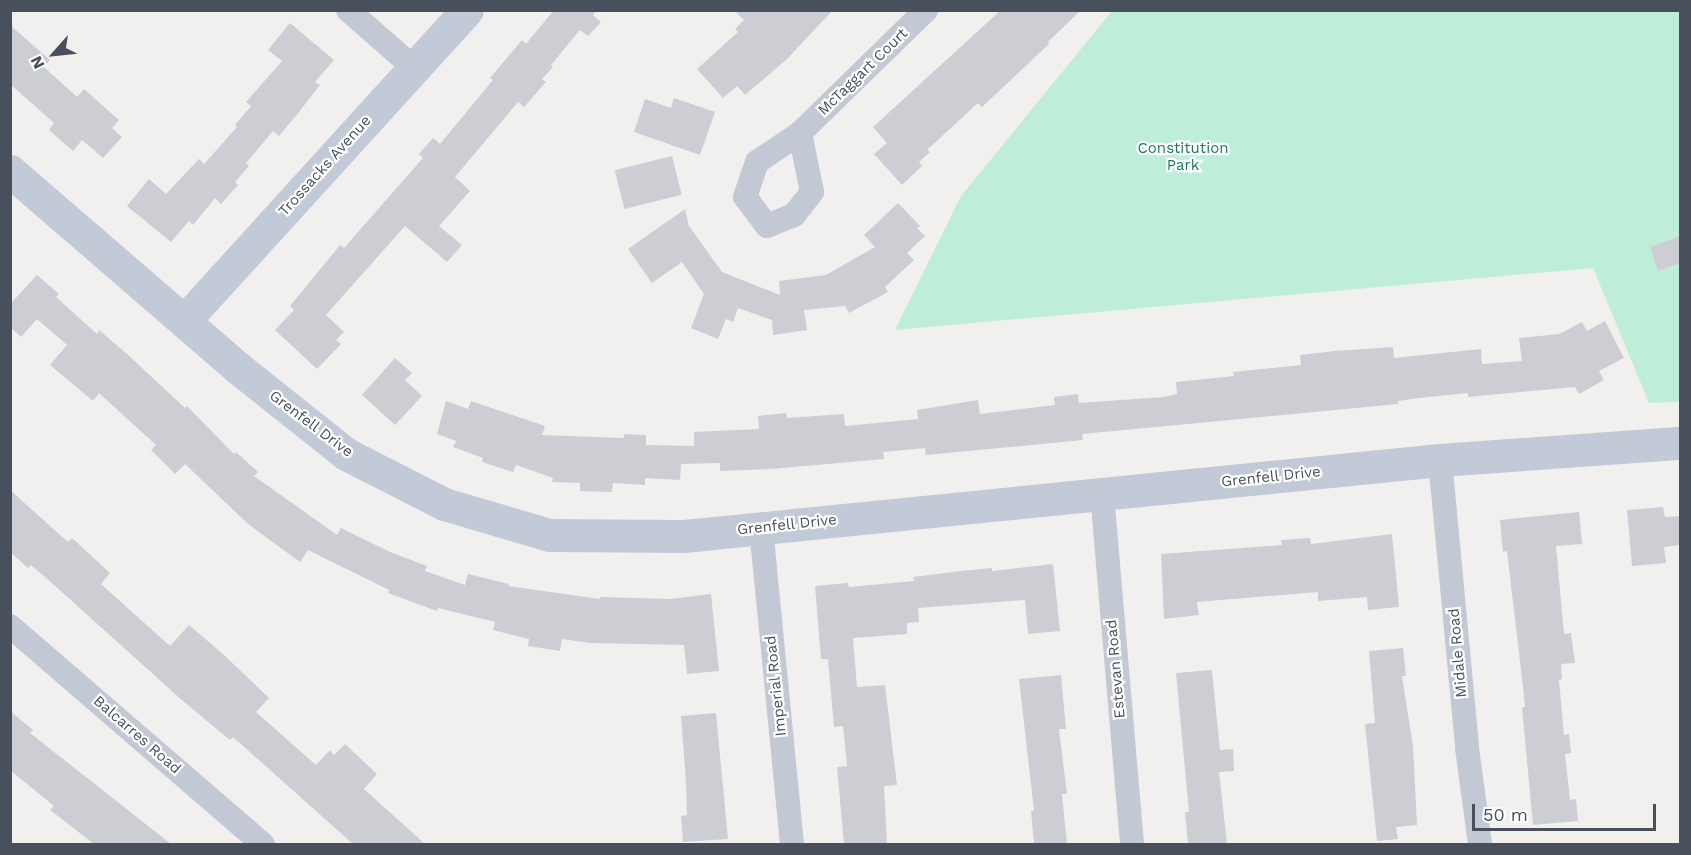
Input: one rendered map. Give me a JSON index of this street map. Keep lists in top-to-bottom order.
{
  "streets": {
    "street": [
      "McTaggart Court",
      "Trossacks Avenue",
      "Grenfell Drive",
      "Midale Road",
      "Estevan Road",
      "Imperial Road",
      "Balcarres Road"
    ]
  },
  "crossings": [
    ["Trossacks Avenue", "Grenfell Drive"],
    ["Grenfell Drive", "Midale Road"],
    ["Grenfell Drive", "Estevan Road"],
    ["Grenfell Drive", "Imperial Road"]
  ],
  "parks": ["Constitution Park"],
  "scale_bar": "50 m",
  "north": "bottom left"
}
